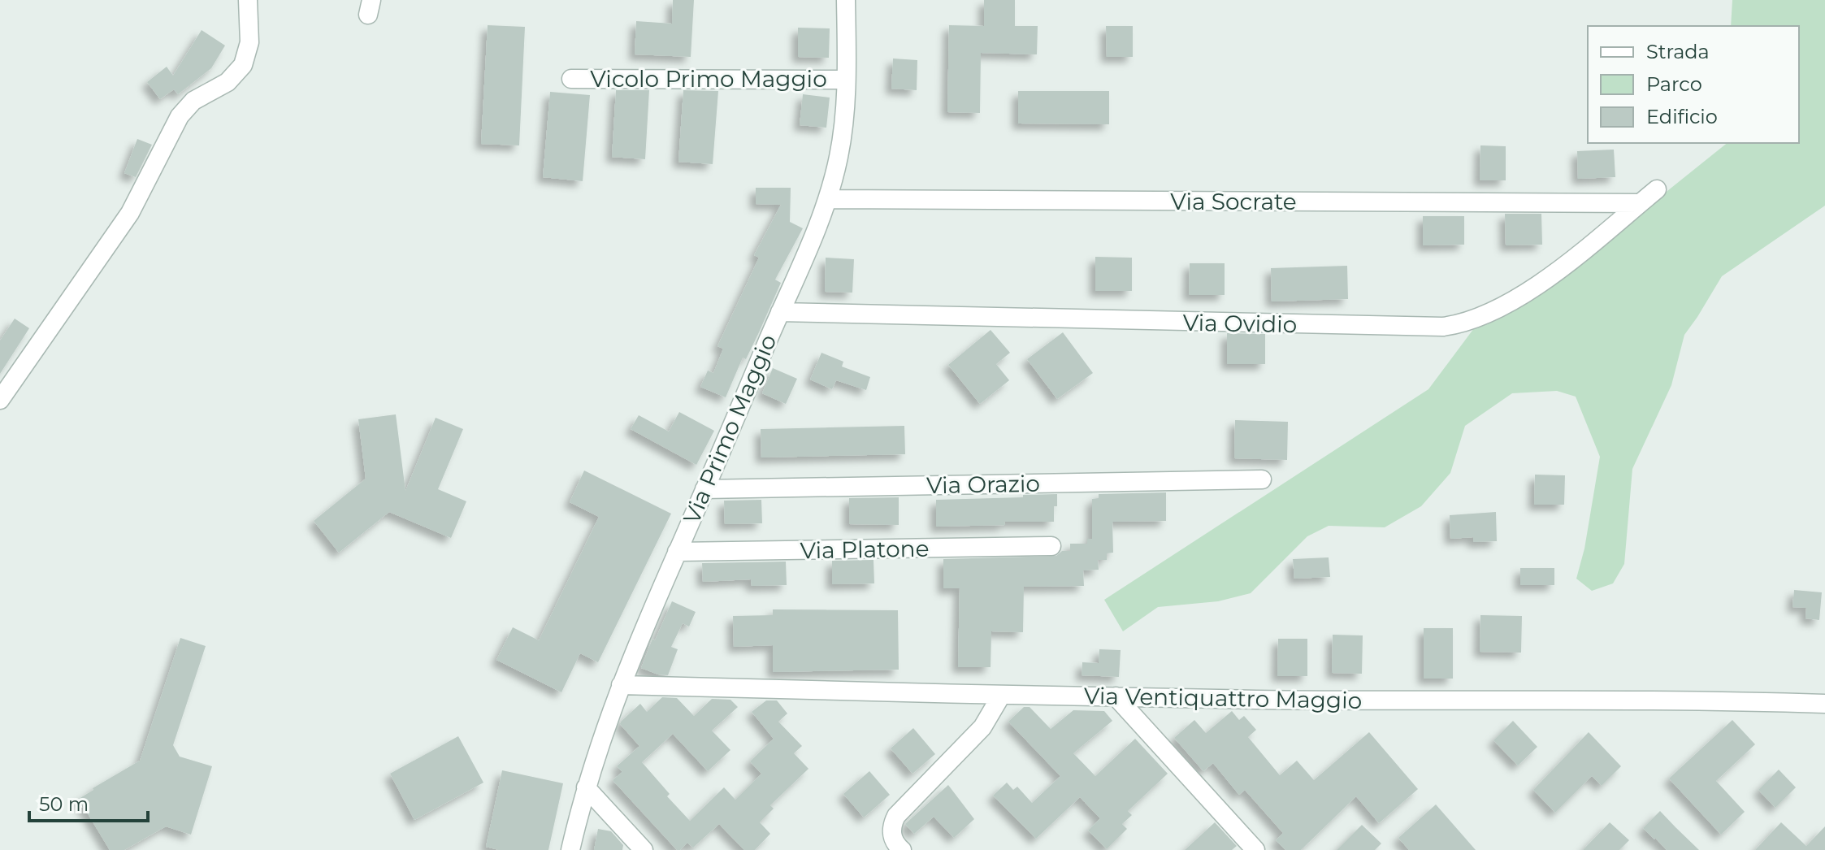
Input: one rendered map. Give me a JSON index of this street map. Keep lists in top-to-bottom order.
{
  "streets": {
    "street": [
      "Vicolo Primo Maggio",
      "Via Socrate",
      "Via Ovidio",
      "Via Primo Maggio",
      "Via Orazio",
      "Via Platone",
      "Via Ventiquattro Maggio"
    ]
  },
  "crossings": [
    ["Vicolo Primo Maggio", "Via Primo Maggio"],
    ["Via Socrate", "Via Ovidio"],
    ["Via Socrate", "Via Primo Maggio"],
    ["Via Ovidio", "Via Primo Maggio"],
    ["Via Primo Maggio", "Via Orazio"],
    ["Via Primo Maggio", "Via Platone"],
    ["Via Primo Maggio", "Via Ventiquattro Maggio"]
  ],
  "legend": ["Strada", "Parco", "Edificio"],
  "scale_bar": "50 m"
}
